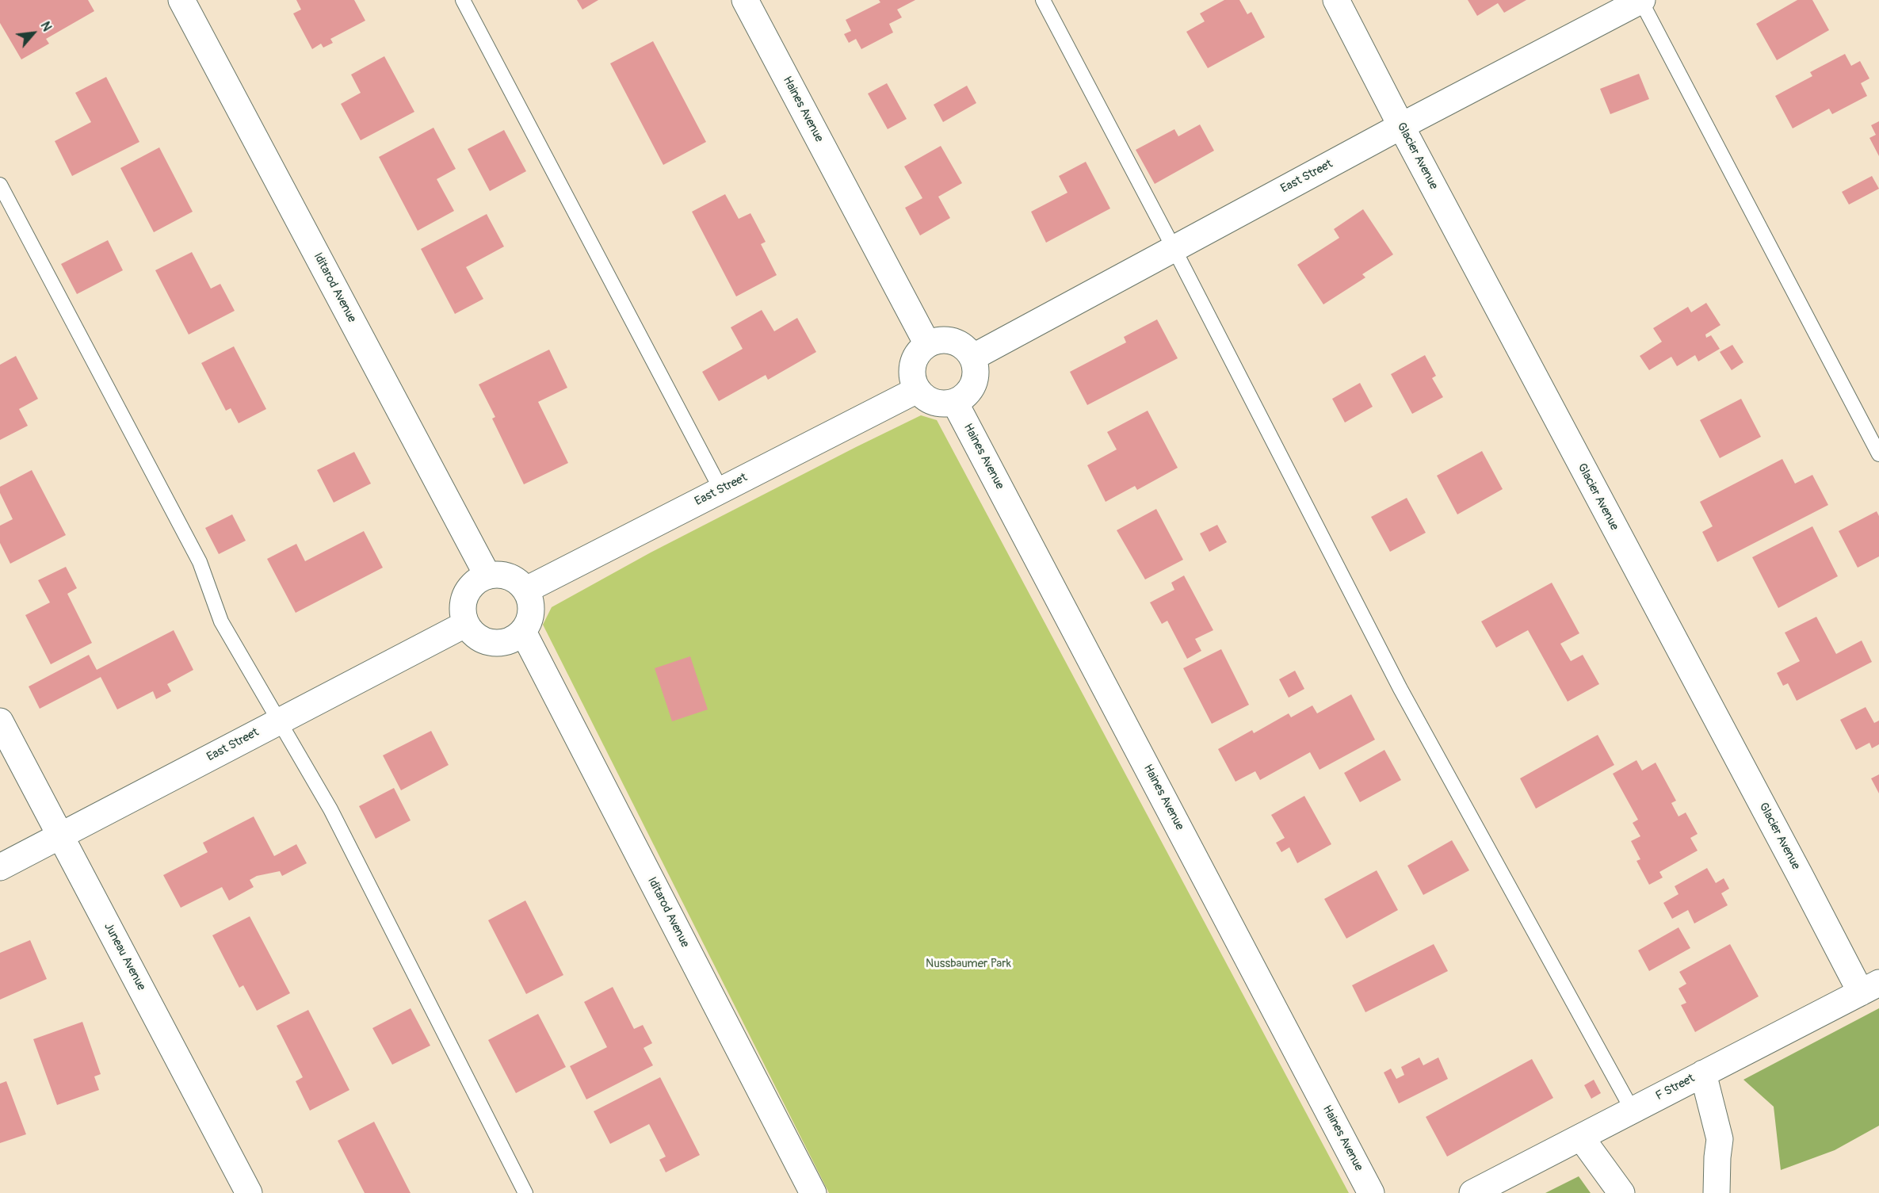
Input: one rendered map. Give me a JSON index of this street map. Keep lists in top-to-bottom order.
{
  "streets": {
    "street": [
      "Haines Avenue",
      "Glacier Avenue",
      "East Street",
      "Iditarod Avenue",
      "Juneau Avenue",
      "F Street"
    ]
  },
  "crossings": [
    ["Haines Avenue", "East Street"],
    ["Glacier Avenue", "East Street"],
    ["Glacier Avenue", "F Street"],
    ["East Street", "Iditarod Avenue"],
    ["East Street", "Juneau Avenue"]
  ],
  "parks": ["Nussbaumer Park"],
  "north": "top right"
}
